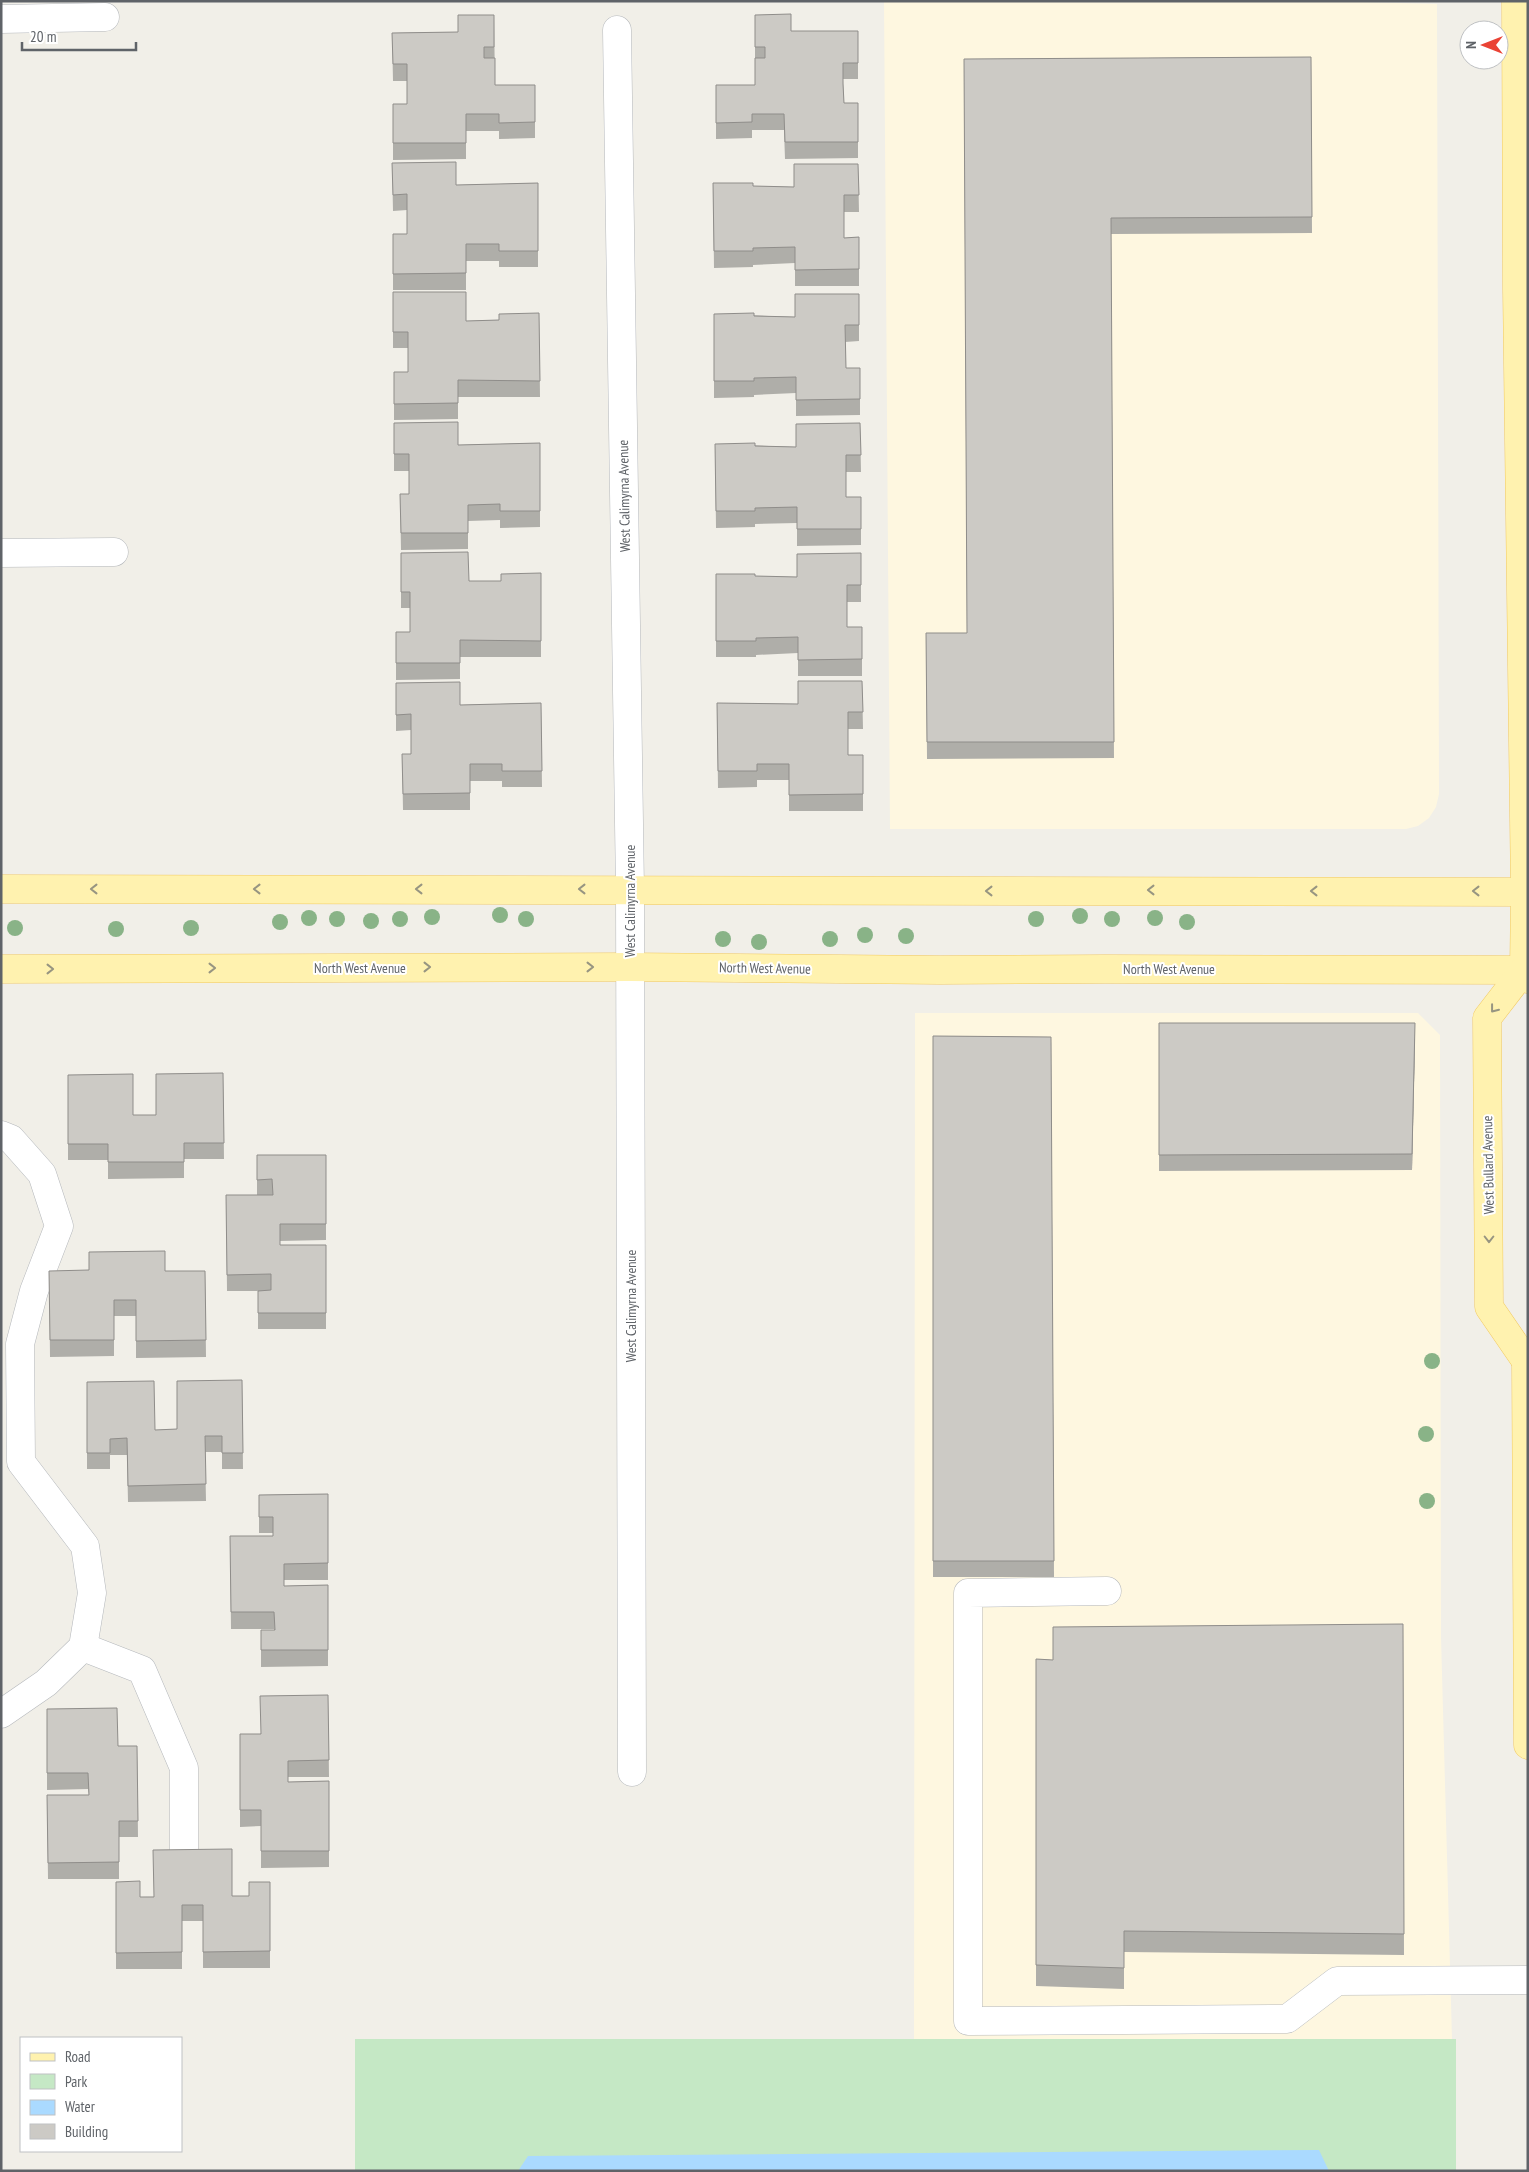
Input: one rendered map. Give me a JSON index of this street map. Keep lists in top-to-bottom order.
{
  "streets": {
    "main road": ["North West Avenue", "West Bullard Avenue"],
    "street": ["West Calimyrna Avenue"]
  },
  "crossings": [
    ["West Calimyrna Avenue", "North West Avenue"],
    ["North West Avenue", "West Bullard Avenue"]
  ],
  "one_way": ["West Bullard Avenue"],
  "legend": [
    "Road",
    "Park",
    "Water",
    "Building"
  ],
  "scale_bar": "20 m",
  "north": "left"
}
